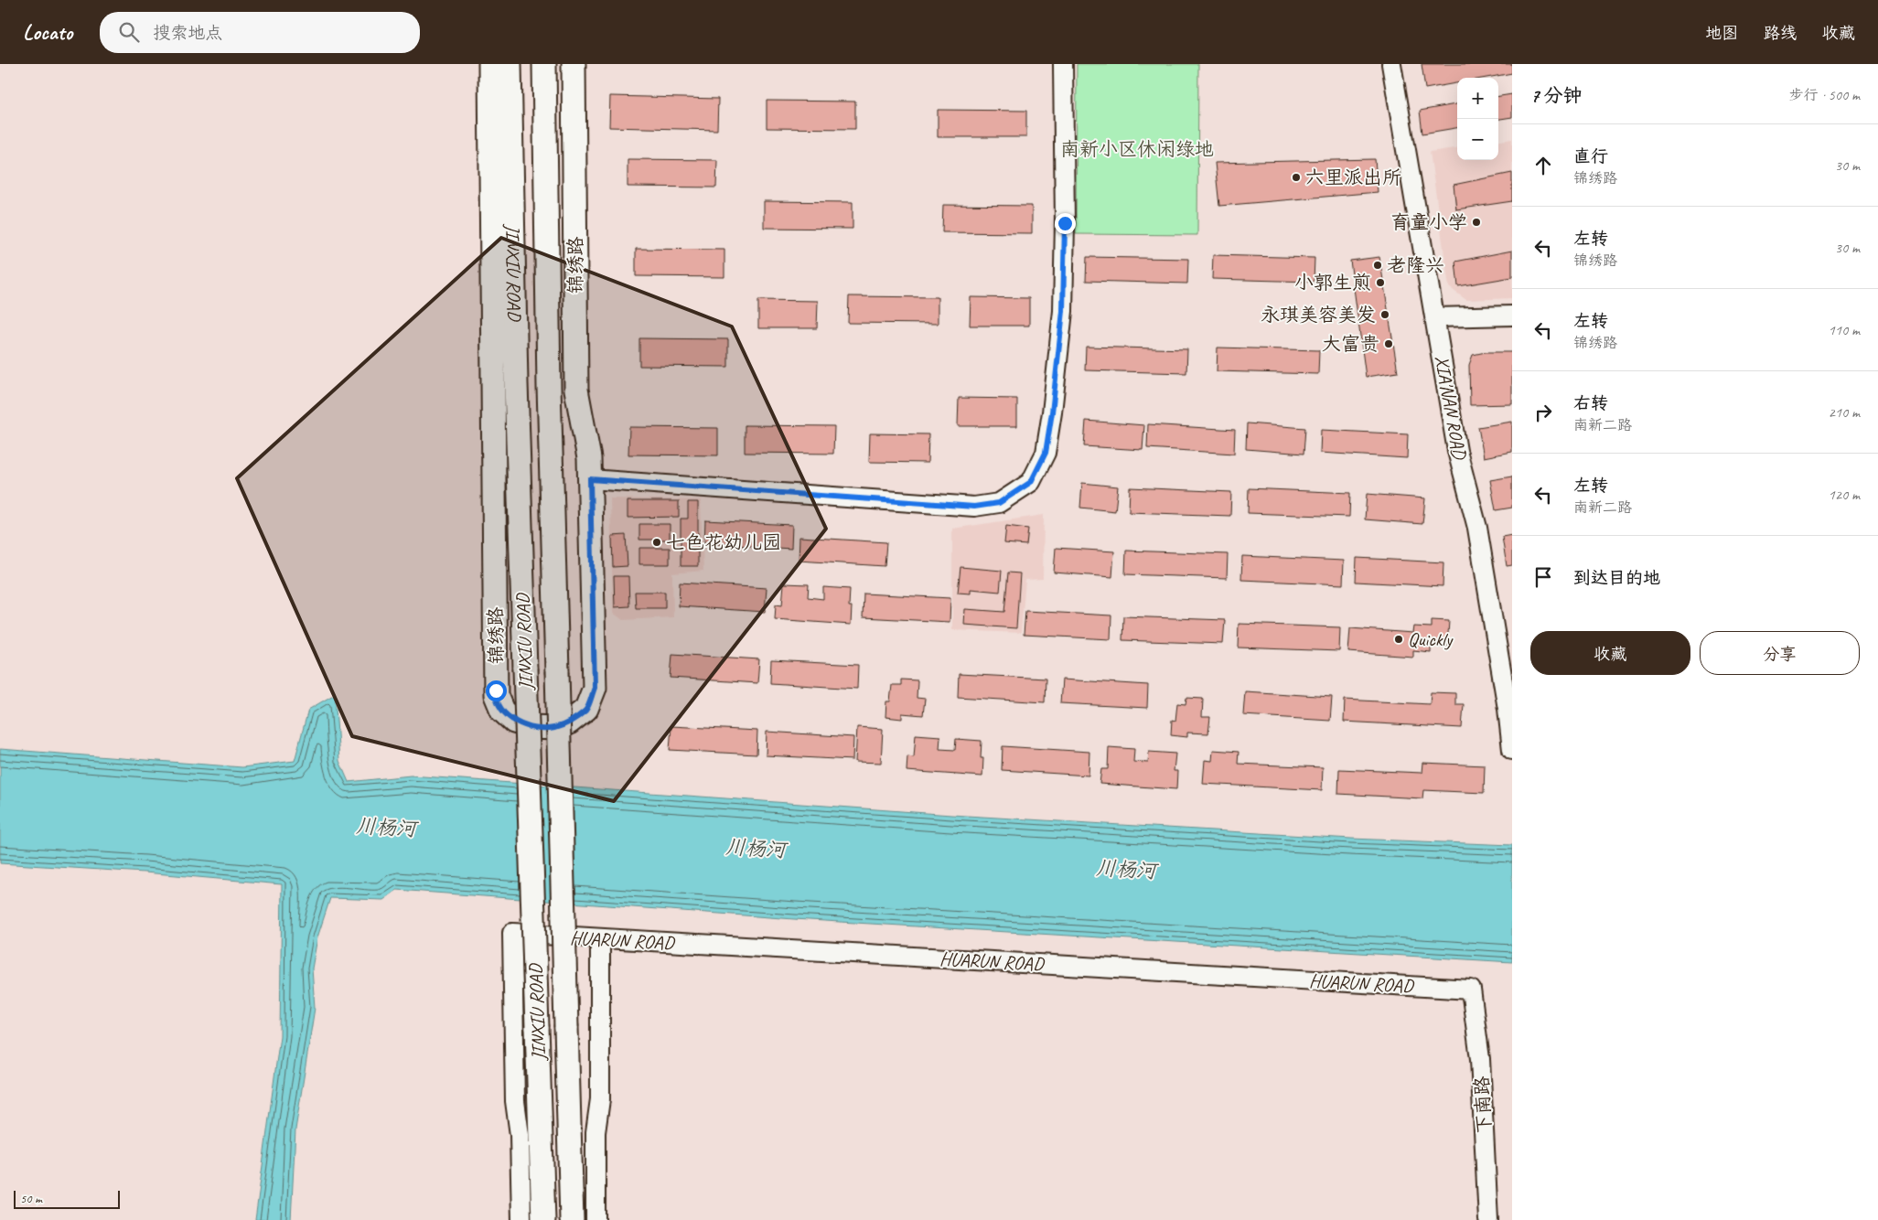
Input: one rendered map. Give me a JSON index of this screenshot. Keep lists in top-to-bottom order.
{
  "streets": {
    "main road": ["锦绣路", "JINXIU ROAD"],
    "street": ["XIA'NAN ROAD", "HUARUN ROAD", "下南路"]
  },
  "crossings": [
    ["HUARUN ROAD", "下南路"]
  ],
  "water": ["川杨河"],
  "parks": ["南新小区休闲绿地"],
  "places": [
    "六里派出所",
    "育童小学",
    "老隆兴",
    "小郭生煎",
    "永琪美容美发",
    "大富贵",
    "七色花幼儿园",
    "Quickly"
  ],
  "scale_bar": "50 m",
  "page": {
    "header": "Locato",
    "search": "搜索地点",
    "nav": ["地图", "路线", "收藏"],
    "heading": ["7 分钟", "步行 · 500 m"],
    "map_buttons": ["+", "−"],
    "list": [
      ["直行", "锦绣路", "30 m"],
      ["左转", "锦绣路", "30 m"],
      ["左转", "锦绣路", "110 m"],
      ["右转", "南新二路", "210 m"],
      ["左转", "南新二路", "120 m"],
      "到达目的地"
    ],
    "buttons": ["收藏", "分享"],
    "scale": "50 m"
  }
}
